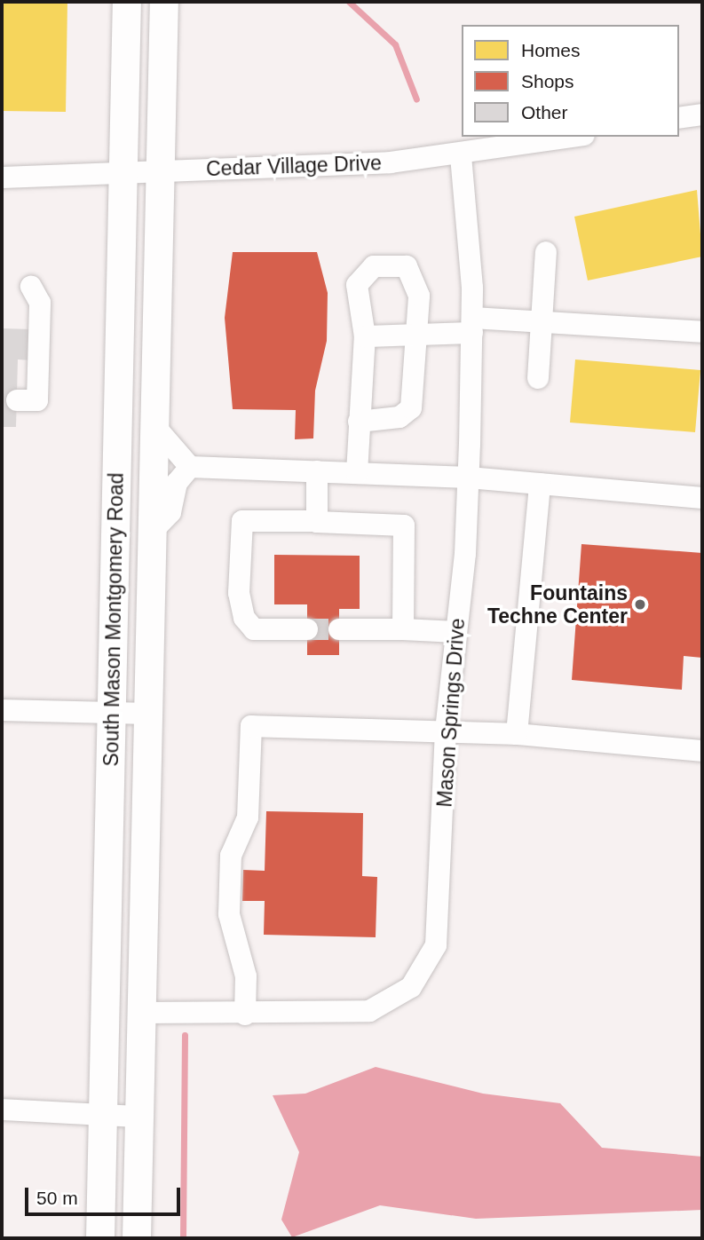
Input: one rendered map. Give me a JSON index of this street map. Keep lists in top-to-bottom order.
{
  "streets": {
    "main road": ["South Mason Montgomery Road"],
    "street": ["Cedar Village Drive", "Mason Springs Drive"]
  },
  "crossings": [
    ["Cedar Village Drive", "South Mason Montgomery Road"],
    ["Cedar Village Drive", "Mason Springs Drive"],
    ["South Mason Montgomery Road", "Mason Springs Drive"]
  ],
  "places": ["Fountains Techne Center"],
  "legend": ["Homes", "Shops", "Other"],
  "scale_bar": "50 m"
}
